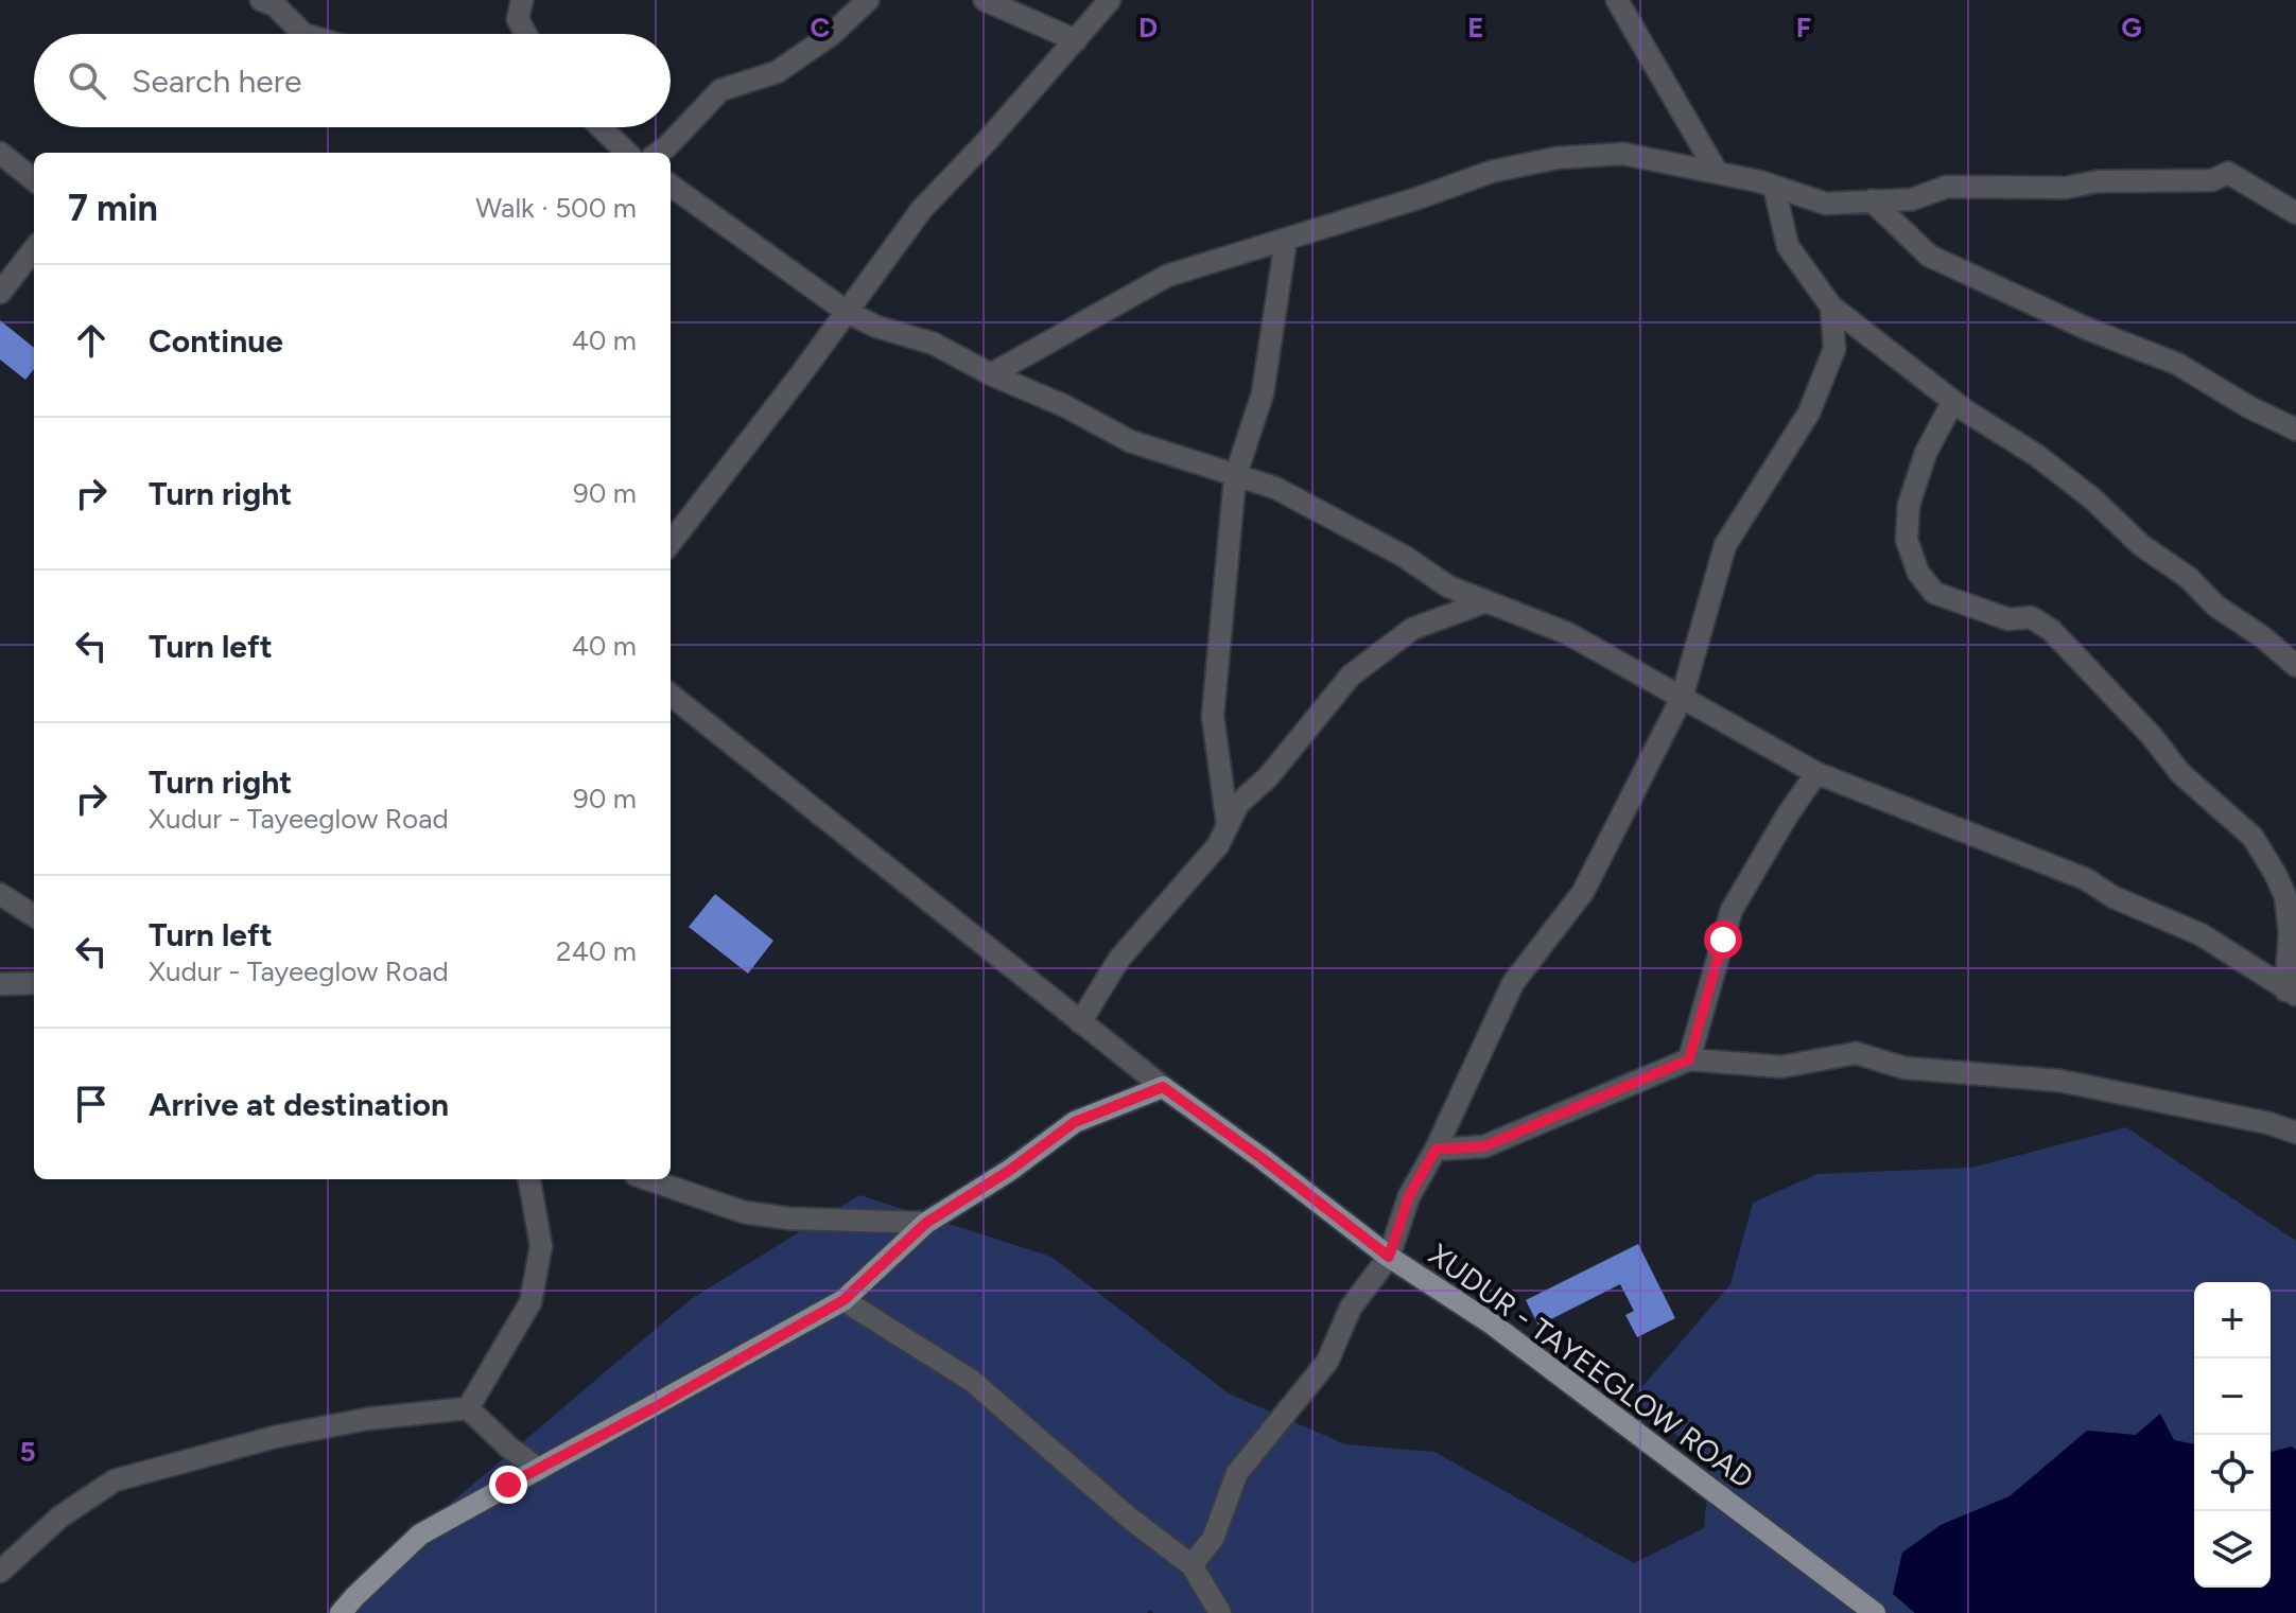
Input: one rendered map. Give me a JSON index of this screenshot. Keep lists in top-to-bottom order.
{
  "streets": {
    "main road": ["XUDUR - TAYEEGLOW ROAD"]
  },
  "page": {
    "search": "Search here",
    "heading": ["7 min", "Walk · 500 m"],
    "list": [
      ["Continue", "40 m"],
      ["Turn right", "90 m"],
      ["Turn left", "40 m"],
      ["Turn right", "Xudur - Tayeeglow Road", "90 m"],
      ["Turn left", "Xudur - Tayeeglow Road", "240 m"],
      "Arrive at destination"
    ],
    "map_buttons": ["+", "−"]
  },
  "grid": {
    "columns": [
      "C",
      "D",
      "E",
      "F",
      "G"
    ],
    "rows": ["5"]
  }
}
